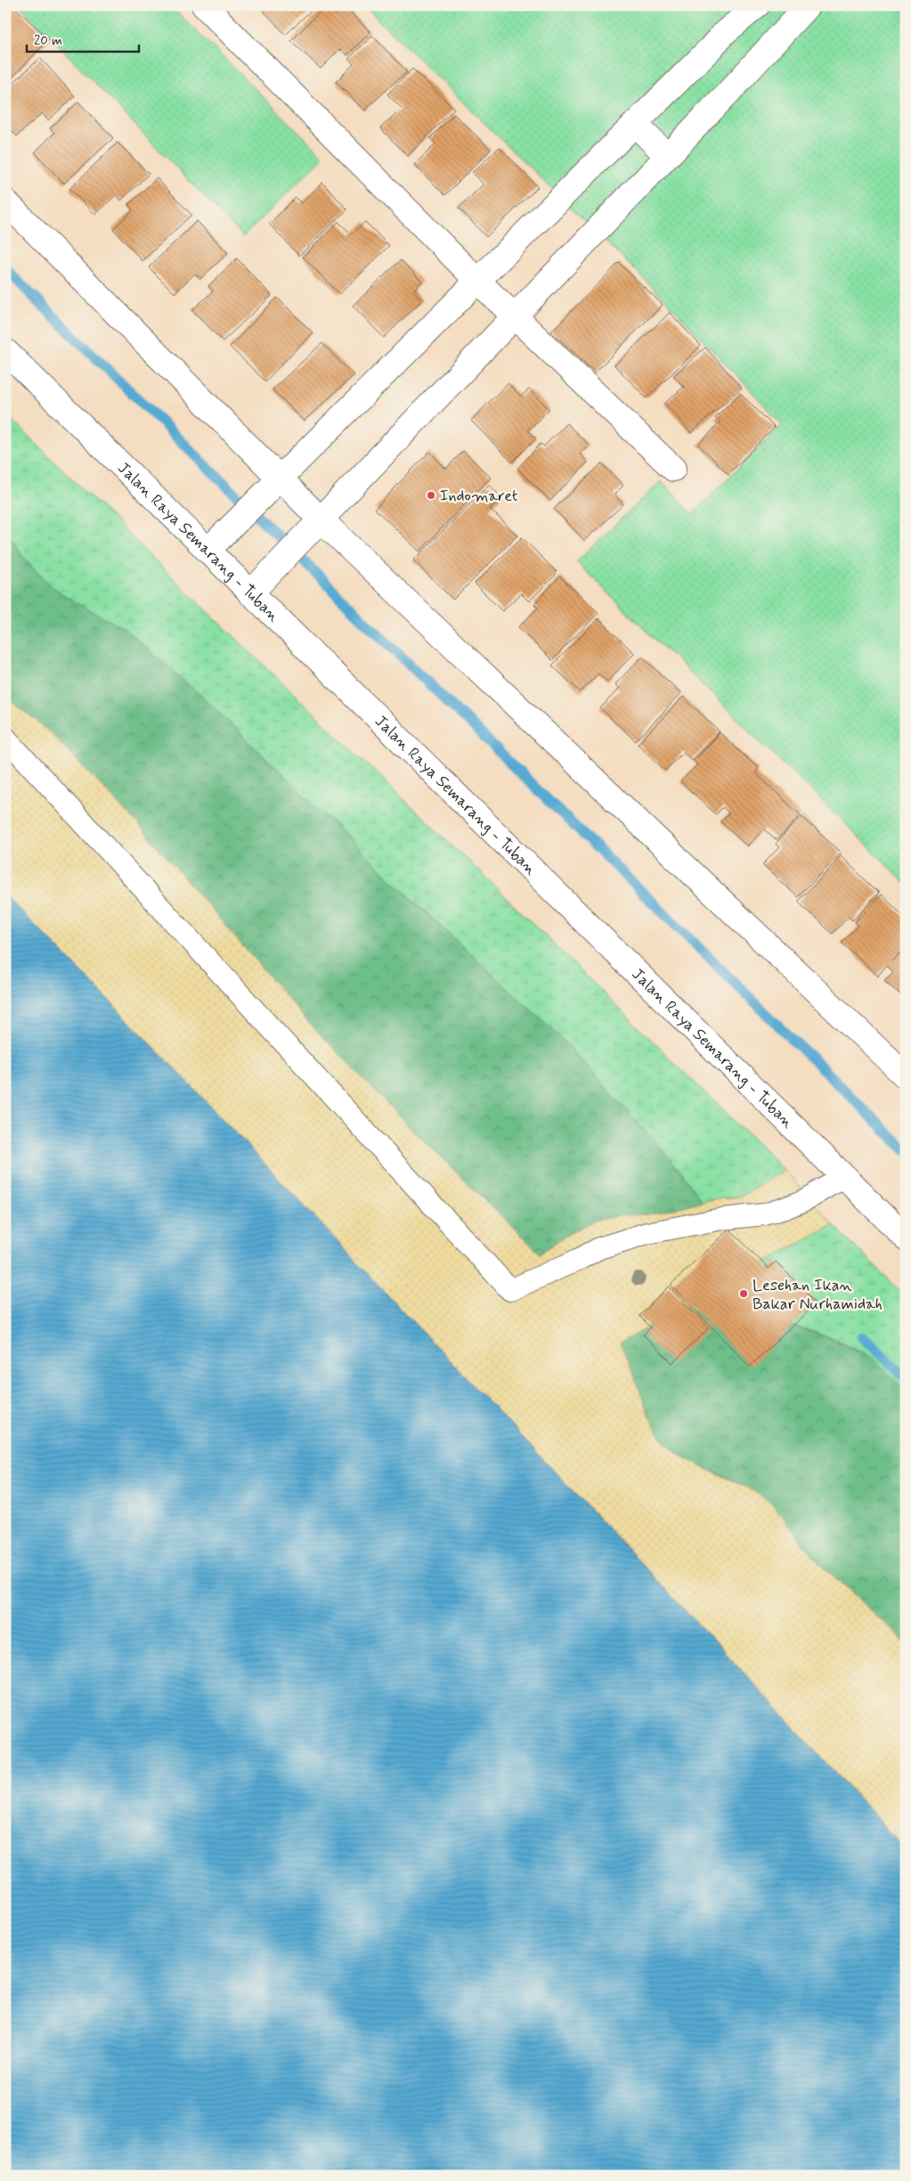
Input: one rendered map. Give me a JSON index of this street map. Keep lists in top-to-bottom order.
{
  "streets": {
    "main road": ["Jalan Raya Semarang - Tuban"]
  },
  "places": ["Indomaret", "Lesehan Ikan Bakar Nurhamidah"],
  "scale_bar": "20 m"
}
